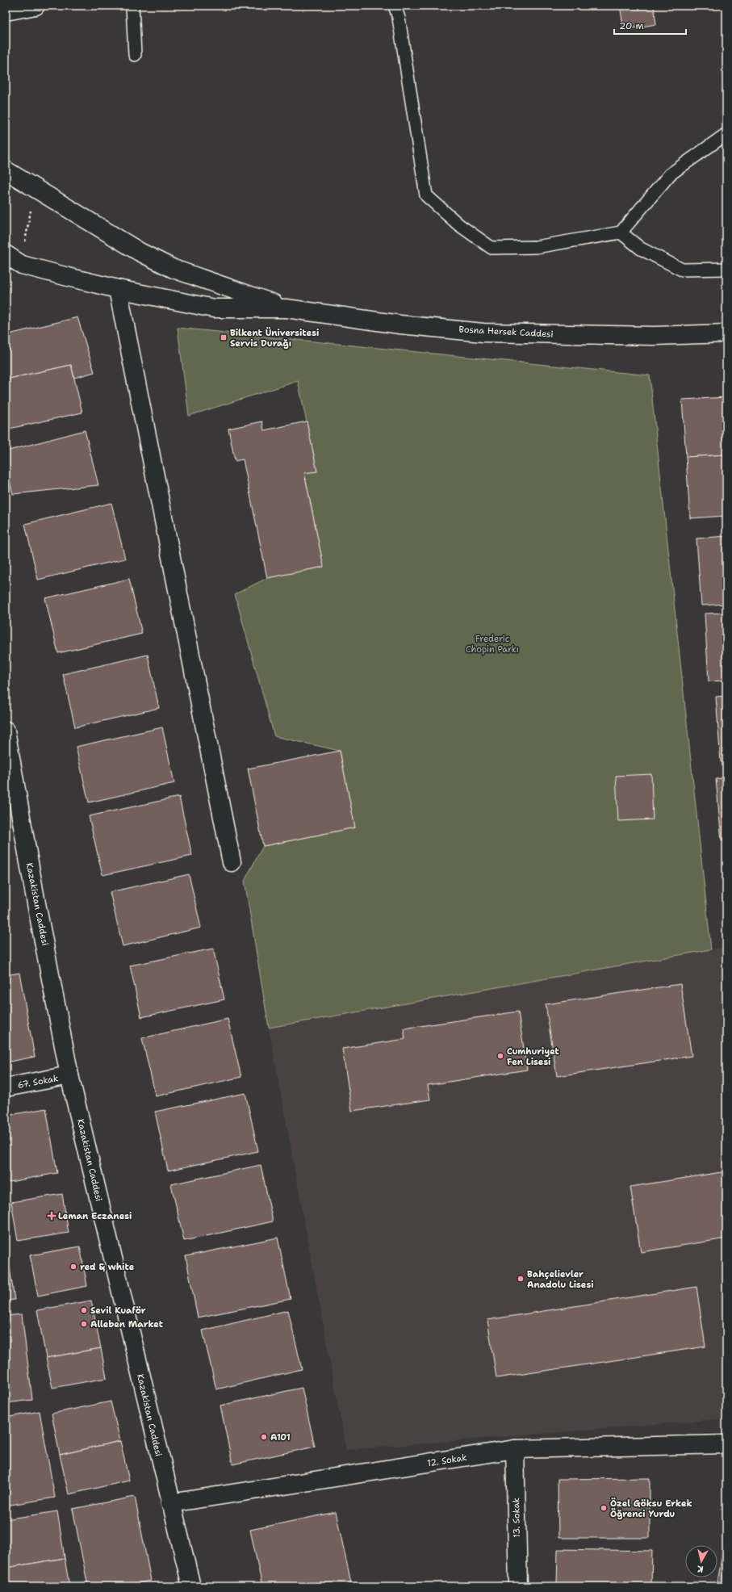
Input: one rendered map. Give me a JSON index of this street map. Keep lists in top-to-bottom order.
{
  "streets": {
    "main road": [
      "Bosna Hersek Caddesi",
      "Kazakistan Caddesi",
      "67. Sokak",
      "12. Sokak",
      "13. Sokak"
    ]
  },
  "crossings": [
    ["Kazakistan Caddesi", "67. Sokak"],
    ["Kazakistan Caddesi", "12. Sokak"],
    ["12. Sokak", "13. Sokak"]
  ],
  "parks": ["Frederic Chopin Parkı"],
  "places": {
    "transit": ["Bilkent Üniversitesi Servis Durağı"],
    "other": [
      "Cumhuriyet Fen Lisesi",
      "red & white",
      "Bahçelievler Anadolu Lisesi",
      "Sevil Kuaför",
      "Alleben Market",
      "A101",
      "Özel Göksu Erkek Öğrenci Yurdu"
    ],
    "health": ["Leman Eczanesi"]
  },
  "scale_bar": "20 m",
  "north": "bottom"
}
